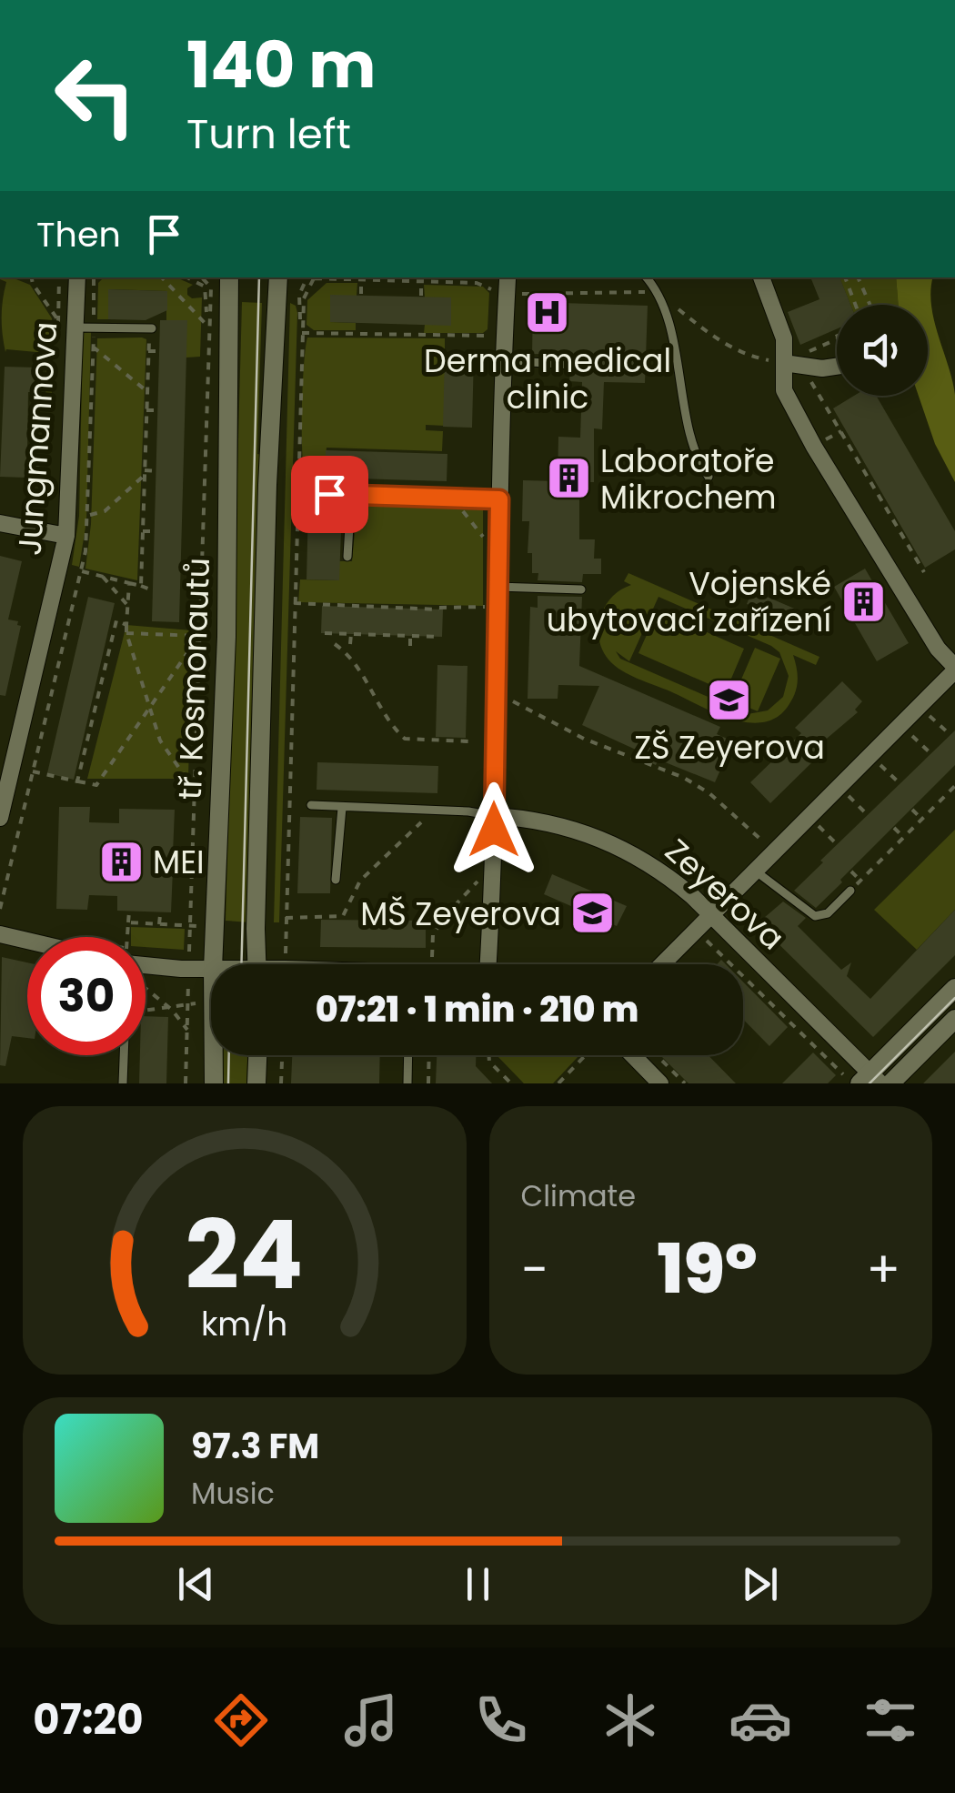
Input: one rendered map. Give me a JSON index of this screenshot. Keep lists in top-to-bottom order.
{
  "streets": {
    "street": ["Jungmannova", "tř. Kosmonautů", "Zeyerova"]
  },
  "places": {
    "hospital": ["Derma medical clinic"],
    "building": ["Laboratoře Mikrochem", "Vojenské ubytovací zařízení", "MEI"],
    "school or university": ["ZŠ Zeyerova", "MŠ Zeyerova"]
  },
  "page": {
    "turn": ["140 m", "Turn left"],
    "then": "Then",
    "limit": "30",
    "trip": "07:21 · 1 min · 210 m",
    "tile": "Climate",
    "heat": ["−", "19°", "+"],
    "song": ["97.3 FM", "Music"],
    "tabs": "07:20",
    "gauge": ["24", "km/h"]
  }
}
